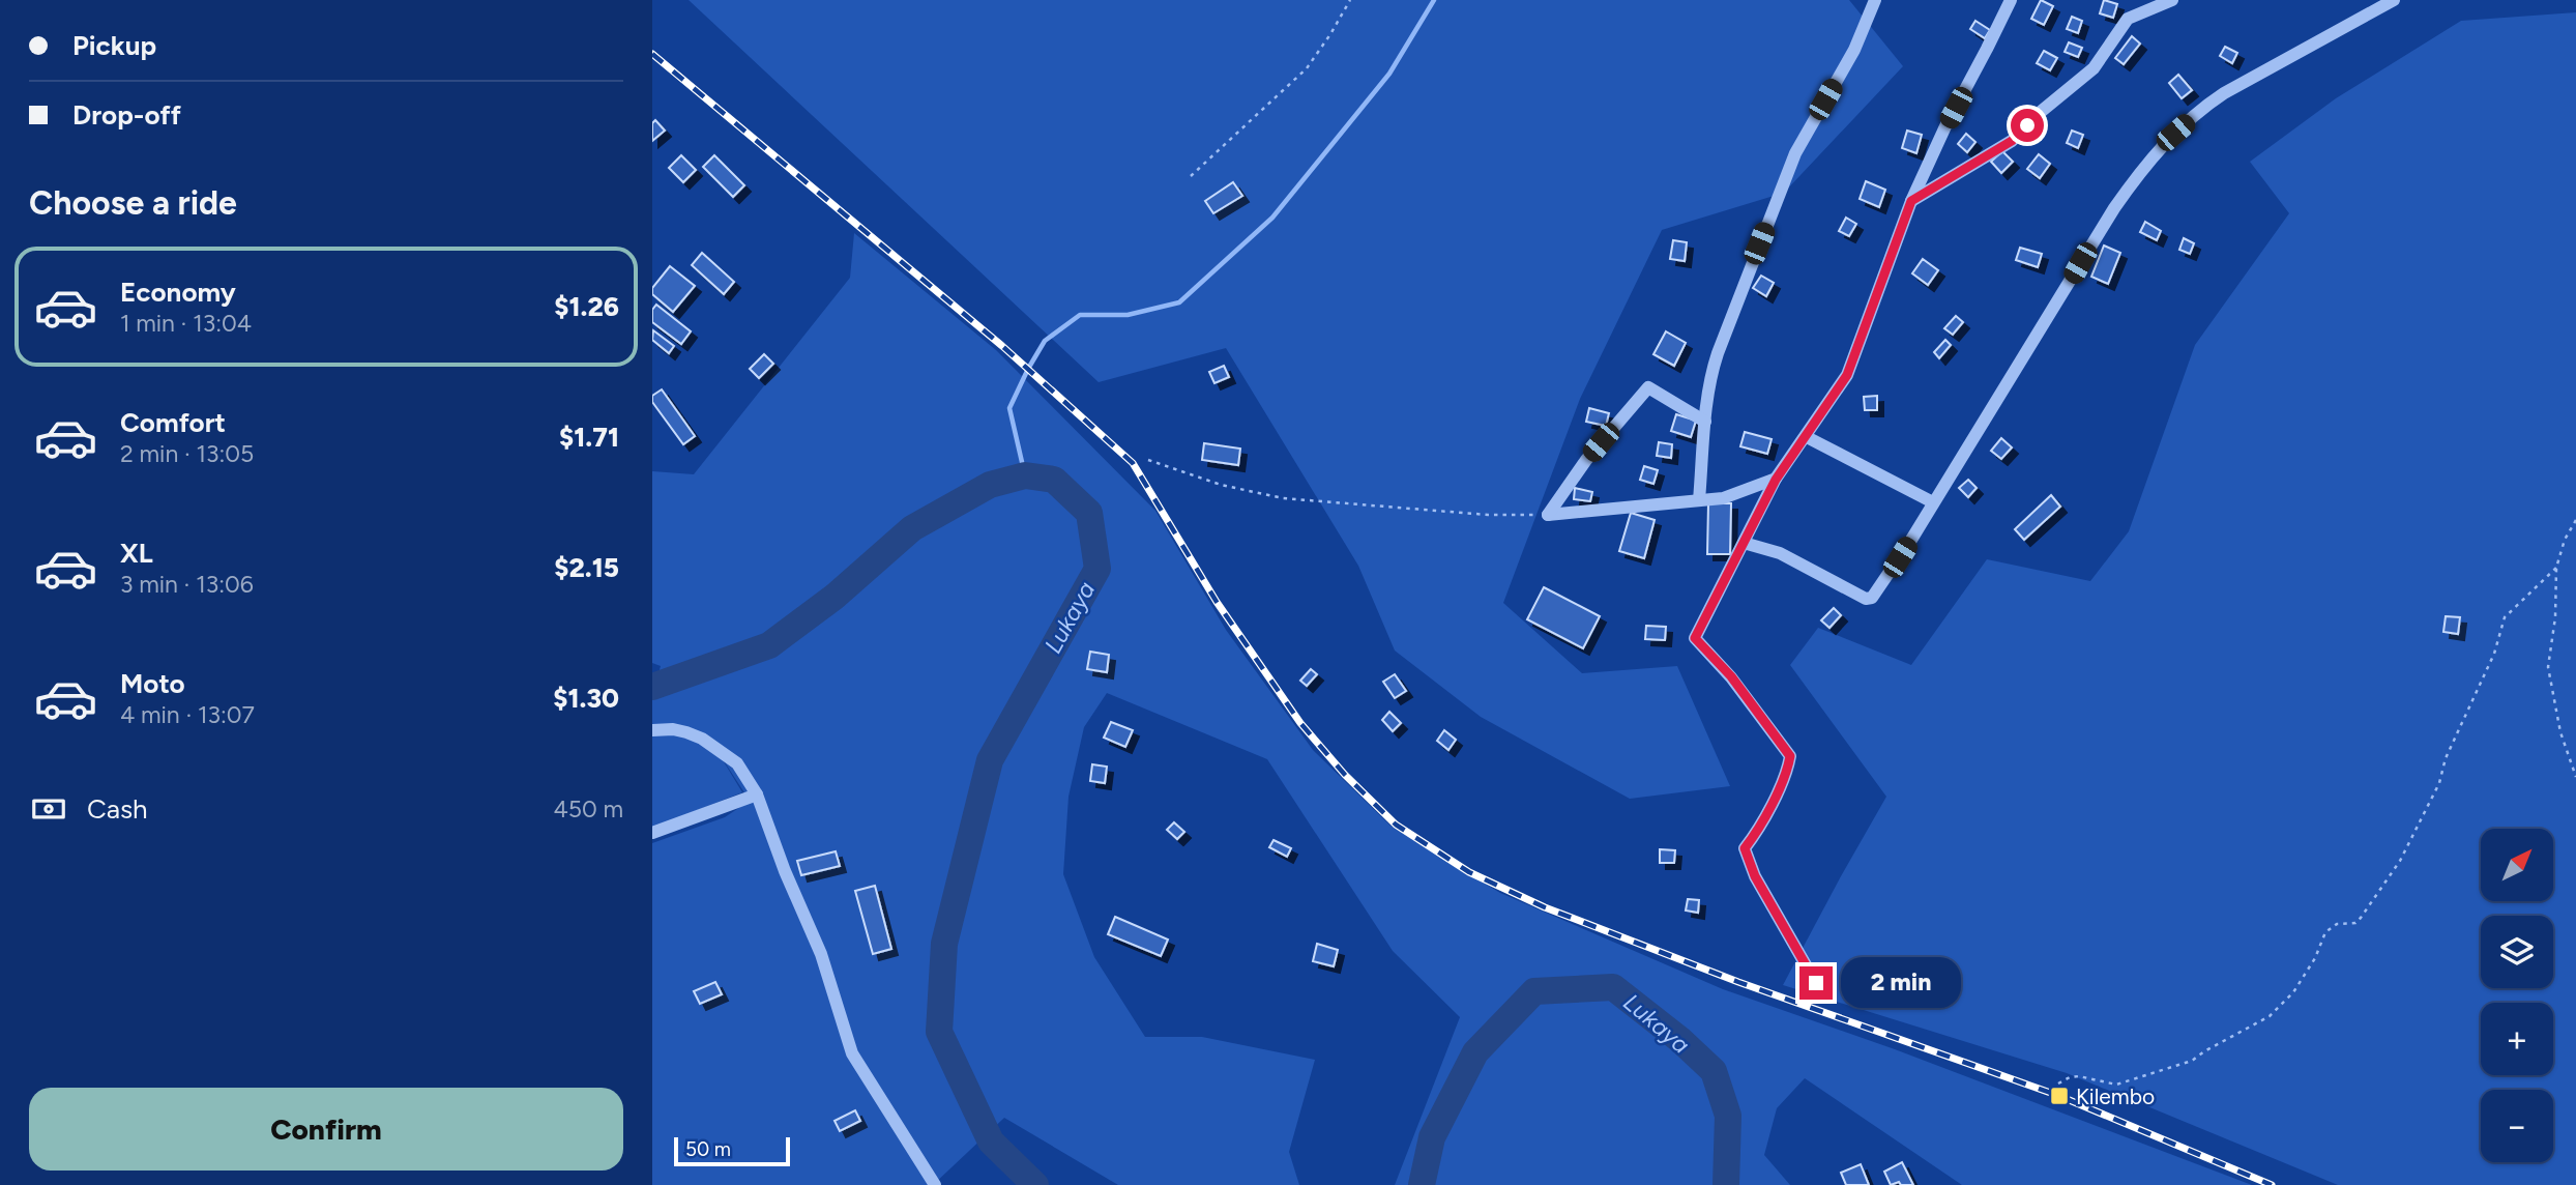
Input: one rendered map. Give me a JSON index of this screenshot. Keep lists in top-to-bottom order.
{
  "water": ["Lukaya"],
  "places": {
    "transit": ["Kilembo"]
  },
  "scale_bar": "50 m",
  "north": "top right",
  "page": {
    "banner": ["Pickup", "Drop-off"],
    "heading": "Choose a ride",
    "list": [
      {
        "name": "Economy",
        "note": "1 min · 13:04",
        "value": "$1.26"
      },
      {
        "name": "Comfort",
        "note": "2 min · 13:05",
        "value": "$1.71"
      },
      {
        "name": "XL",
        "note": "3 min · 13:06",
        "value": "$2.15"
      },
      {
        "name": "Moto",
        "note": "4 min · 13:07",
        "value": "$1.30"
      }
    ],
    "pay": ["Cash", "450 m"],
    "map_buttons": ["+", "−"],
    "bubble": "2 min",
    "buttons": "Confirm",
    "scale": "50 m"
  }
}
